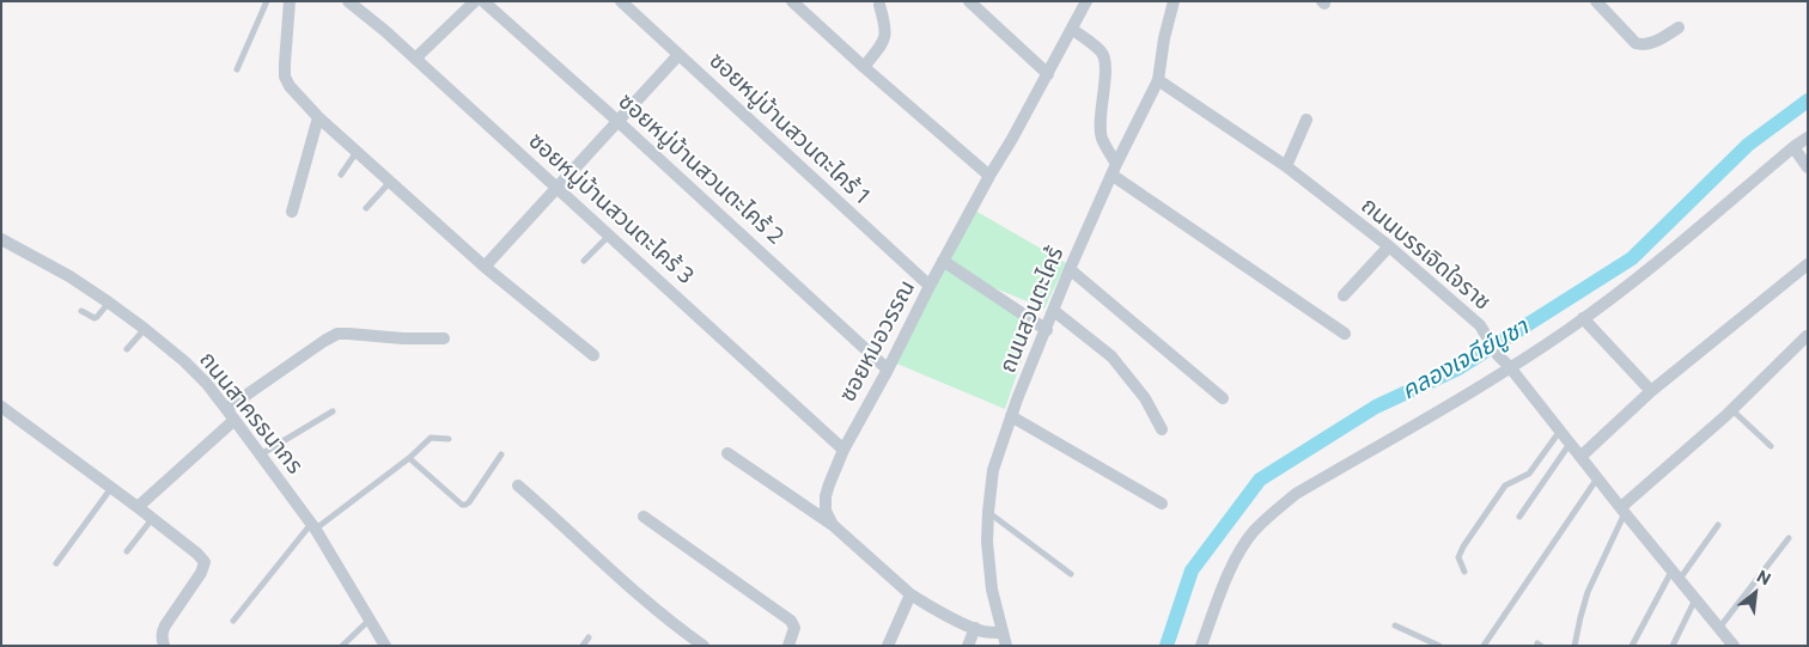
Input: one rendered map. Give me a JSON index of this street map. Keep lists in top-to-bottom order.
{
  "streets": {
    "street": [
      "ซอยหมู่บ้านสวนตะไคร้ 1",
      "ซอยหมู่บ้านสวนตะไคร้ 2",
      "ซอยหมู่บ้านสวนตะไคร้ 3",
      "ถนนบรรเจิดใจราช",
      "ถนนสวนตะไคร้",
      "ซอยหมอวรรณ",
      "ถนนสาครธนากร"
    ]
  },
  "crossings": [
    ["ซอยหมู่บ้านสวนตะไคร้ 1", "ซอยหมอวรรณ"],
    ["ซอยหมู่บ้านสวนตะไคร้ 2", "ซอยหมอวรรณ"],
    ["ซอยหมู่บ้านสวนตะไคร้ 3", "ซอยหมอวรรณ"],
    ["ถนนบรรเจิดใจราช", "ถนนสวนตะไคร้"]
  ],
  "water": ["คลองเจดีย์บูชา"],
  "north": "top right"
}
